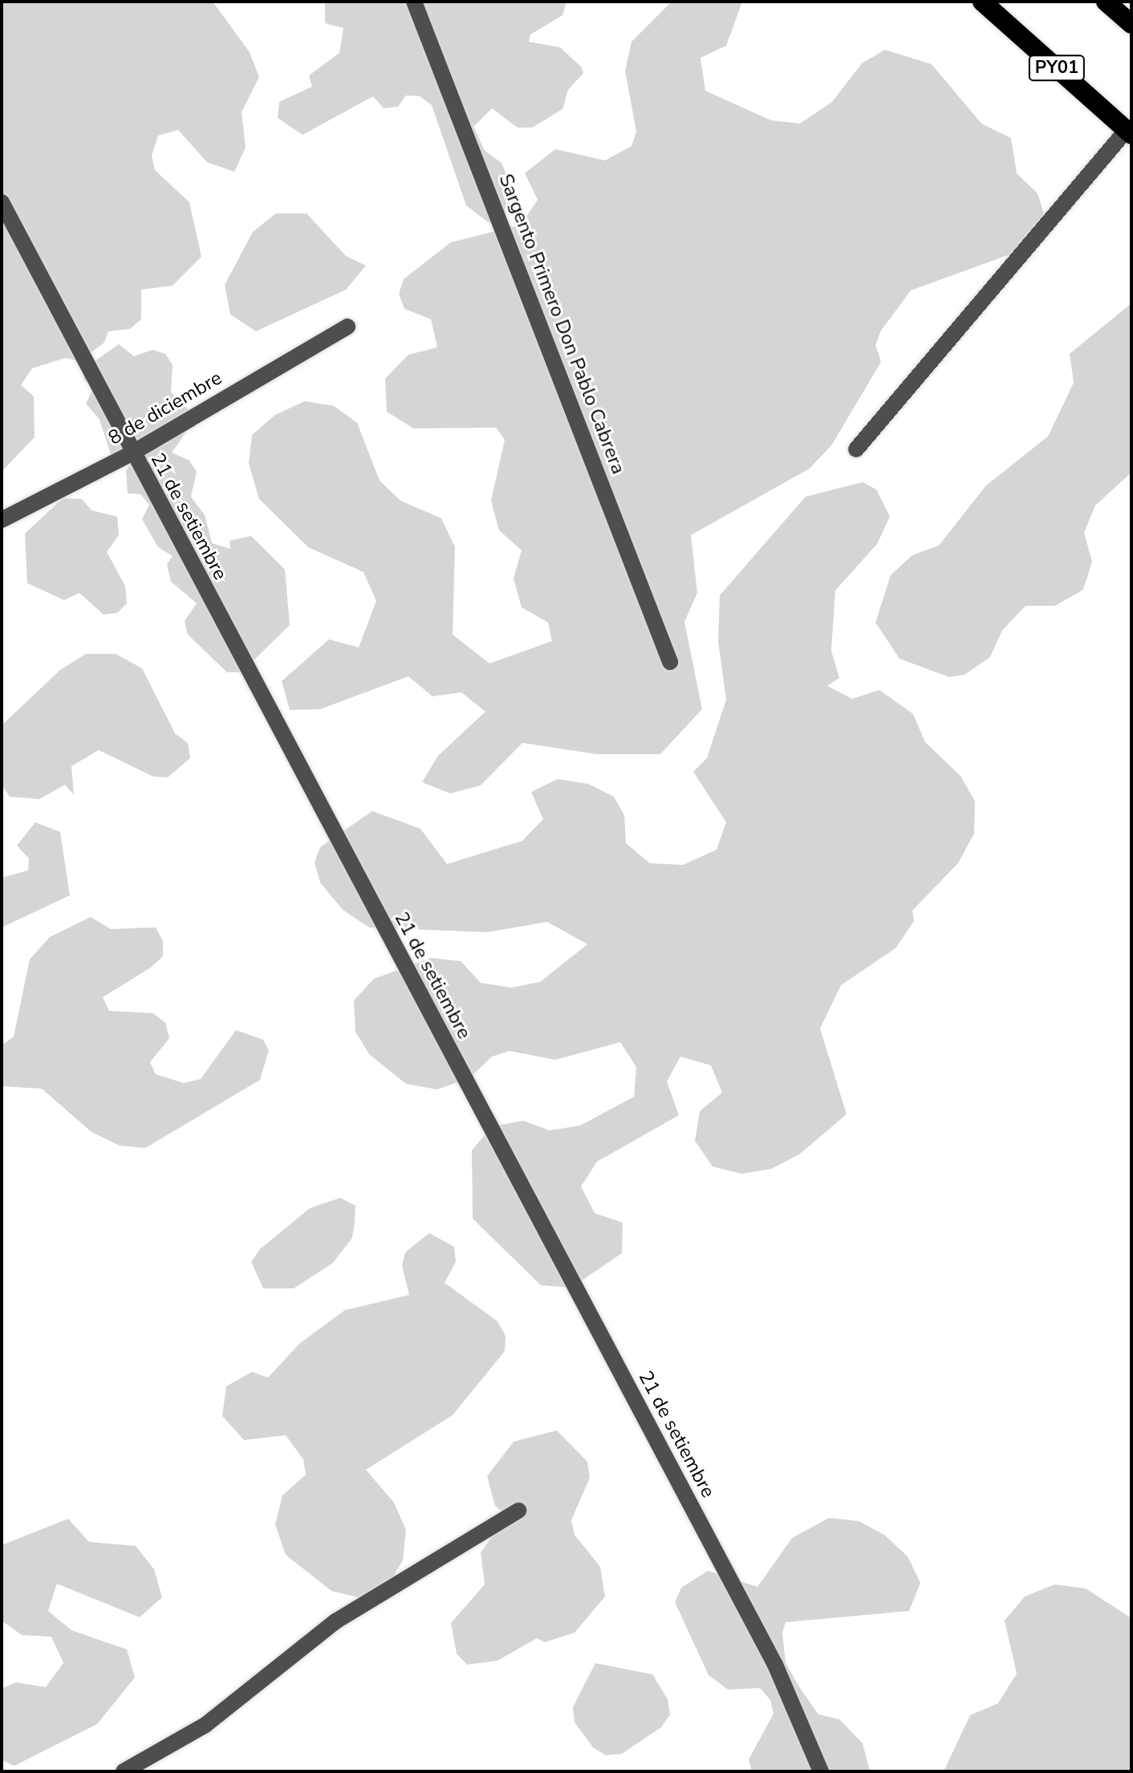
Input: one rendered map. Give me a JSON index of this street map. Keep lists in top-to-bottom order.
{
  "streets": {
    "highway": ["PY01"],
    "street": ["Sargento Primero Don Pablo Cabrera", "8 de diciembre", "21 de setiembre"]
  },
  "crossings": [
    ["8 de diciembre", "21 de setiembre"]
  ]
}
